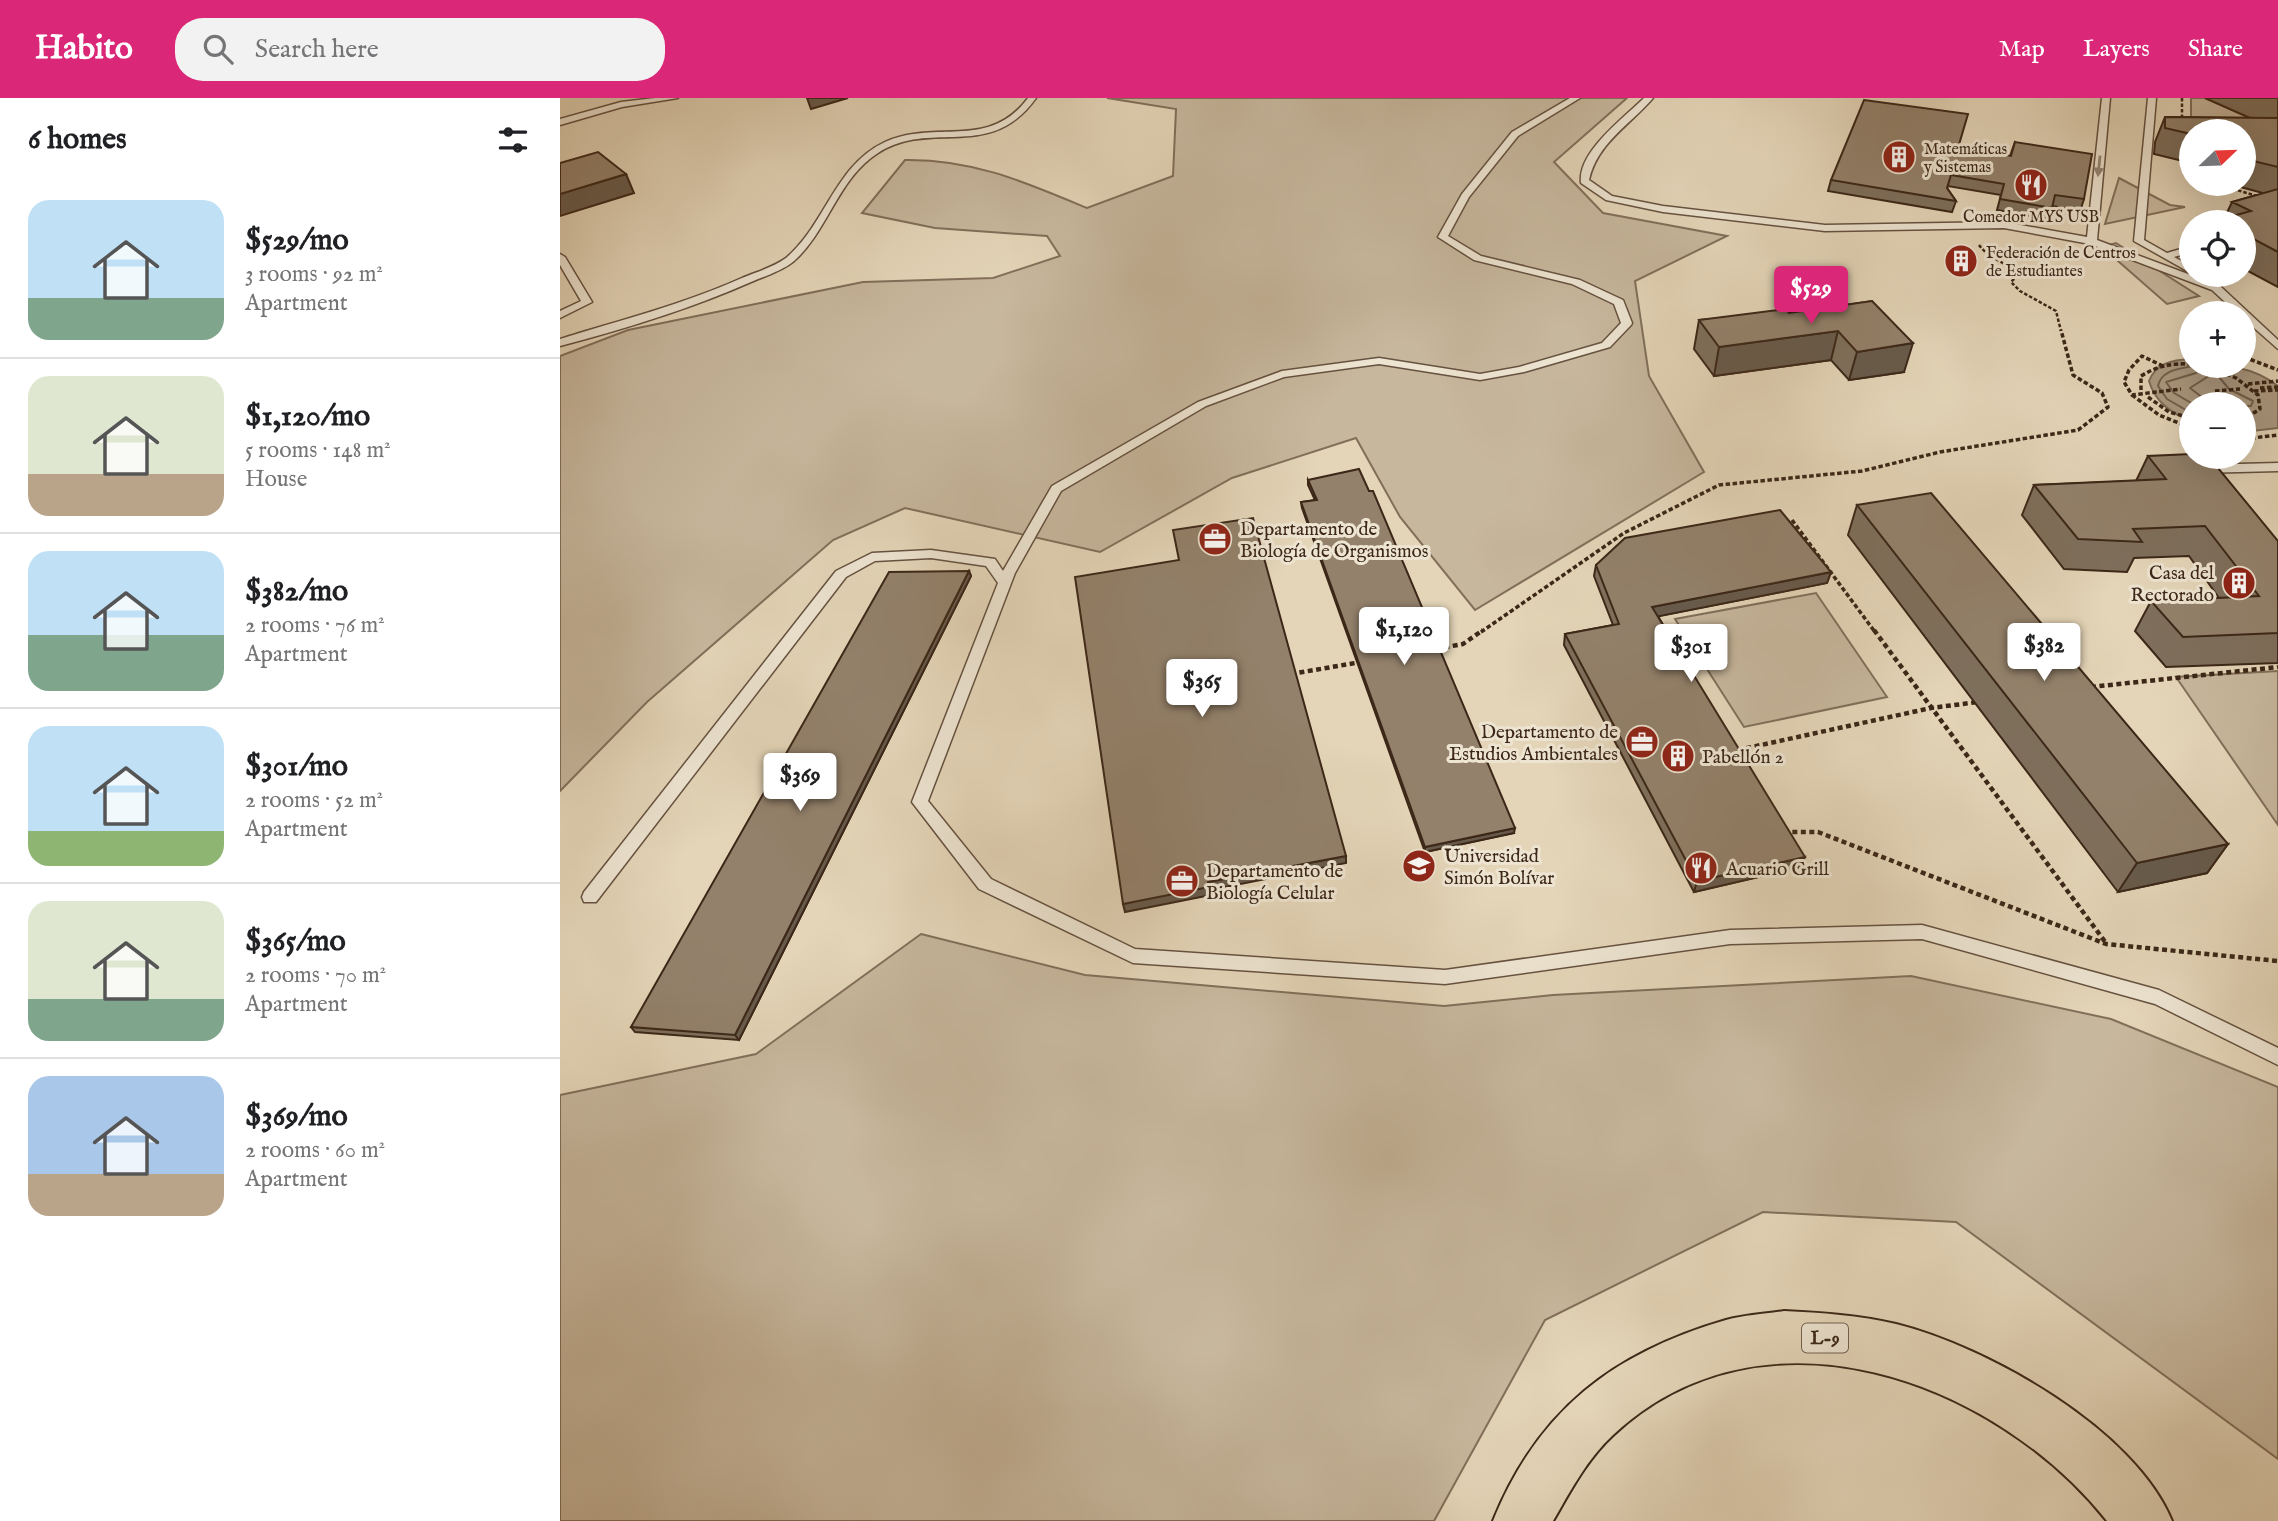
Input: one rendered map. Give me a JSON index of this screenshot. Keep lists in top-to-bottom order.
{
  "streets": {
    "main road": ["L-9"]
  },
  "places": {
    "building": [
      "Matemáticas y Sistemas",
      "Federación de Centros de Estudiantes",
      "Casa del Rectorado",
      "Pabellón 2"
    ],
    "restaurant": ["Comedor MYS USB", "Acuario Grill"],
    "office": ["Departamento de Biología de Organismos", "Departamento de Estudios Ambientales", "Departamento de Biología Celular"],
    "school or university": ["Universidad Simón Bolívar"]
  },
  "north": "top right",
  "page": {
    "header": "Habito",
    "search": "Search here",
    "nav": ["Map", "Layers", "Share"],
    "heading": "6 homes",
    "map_buttons": ["+", "−"],
    "list": [
      {
        "name": "$529/mo",
        "note": "3 rooms · 92 m² · Apartment"
      },
      {
        "name": "$1,120/mo",
        "note": "5 rooms · 148 m² · House"
      },
      {
        "name": "$382/mo",
        "note": "2 rooms · 76 m² · Apartment"
      },
      {
        "name": "$301/mo",
        "note": "2 rooms · 52 m² · Apartment"
      },
      {
        "name": "$365/mo",
        "note": "2 rooms · 70 m² · Apartment"
      },
      {
        "name": "$369/mo",
        "note": "2 rooms · 60 m² · Apartment"
      }
    ],
    "price": [
      "$529",
      "$1,120",
      "$382",
      "$301",
      "$365",
      "$369"
    ]
  }
}
